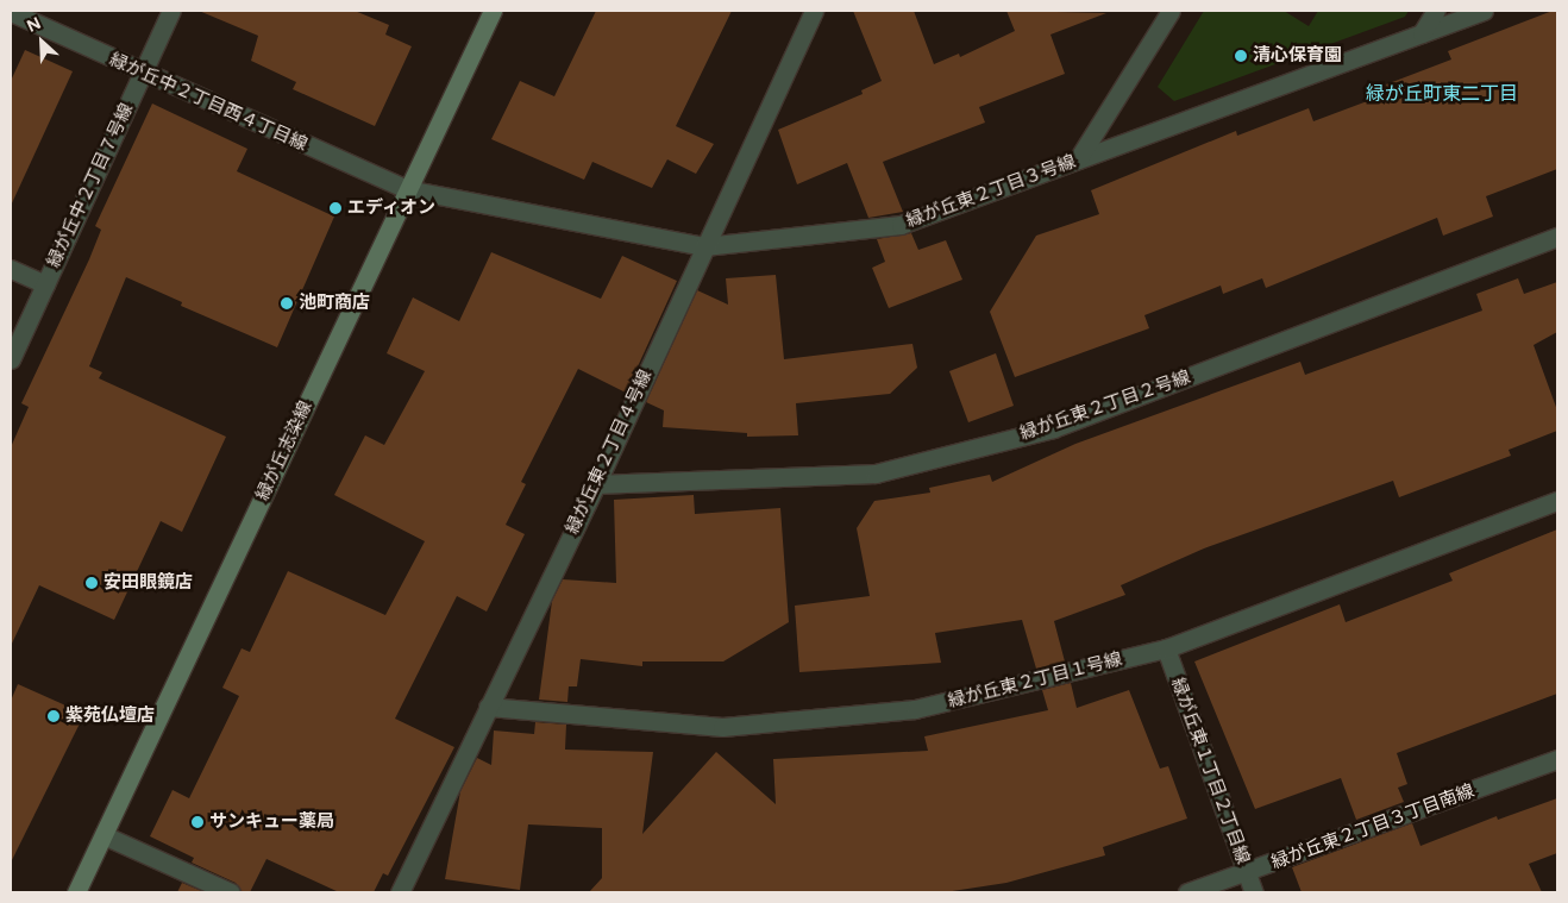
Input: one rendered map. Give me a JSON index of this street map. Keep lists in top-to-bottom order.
{
  "streets": {
    "street": [
      "緑が丘中２丁目西４丁目線",
      "緑が丘中２丁目７号線",
      "緑が丘東２丁目３号線",
      "緑が丘東２丁目２号線",
      "緑が丘志染線",
      "緑が丘東２丁目４号線",
      "緑が丘東２丁目１号線",
      "緑が丘東１丁目２丁目線",
      "緑が丘東２丁目３丁目南線"
    ]
  },
  "crossings": [
    ["緑が丘中２丁目西４丁目線", "緑が丘中２丁目７号線"],
    ["緑が丘中２丁目西４丁目線", "緑が丘東２丁目３号線"],
    ["緑が丘中２丁目西４丁目線", "緑が丘志染線"],
    ["緑が丘東２丁目３号線", "緑が丘志染線"],
    ["緑が丘東２丁目３号線", "緑が丘東２丁目４号線"],
    ["緑が丘東２丁目２号線", "緑が丘東２丁目４号線"],
    ["緑が丘東２丁目４号線", "緑が丘東２丁目１号線"],
    ["緑が丘東２丁目１号線", "緑が丘東１丁目２丁目線"],
    ["緑が丘東１丁目２丁目線", "緑が丘東２丁目３丁目南線"]
  ],
  "districts": ["緑が丘町東二丁目"],
  "places": [
    "清心保育園",
    "エディオン",
    "池町商店",
    "安田眼鏡店",
    "紫苑仏壇店",
    "サンキュー薬局"
  ],
  "north": "top left"
}
